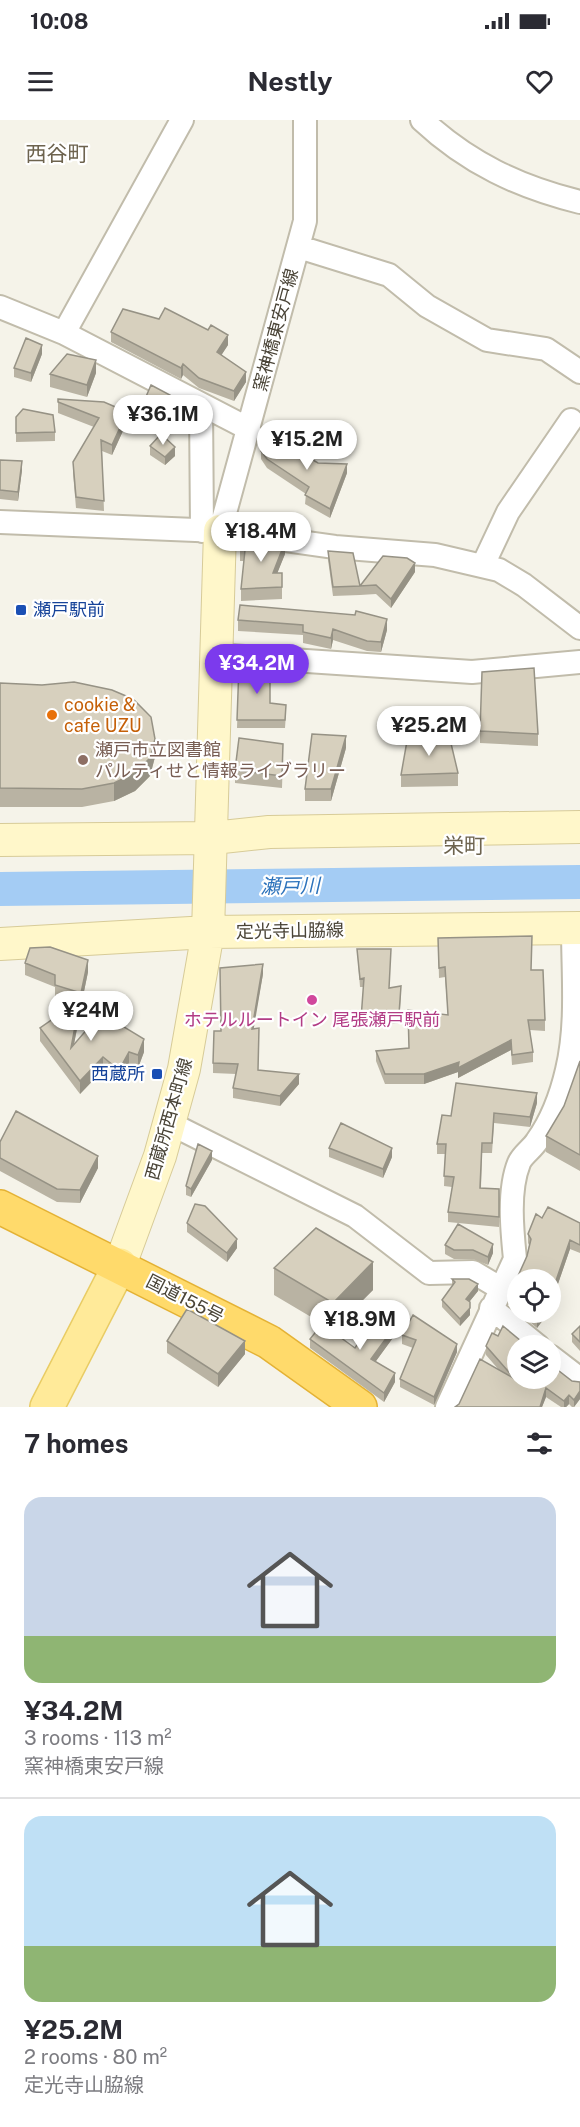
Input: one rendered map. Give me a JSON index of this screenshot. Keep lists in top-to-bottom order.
{
  "streets": {
    "highway": ["国道155号"],
    "main road": ["窯神橋東安戸線", "定光寺山脇線", "西蔵所西本町線"]
  },
  "crossings": [
    ["窯神橋東安戸線", "定光寺山脇線"],
    ["窯神橋東安戸線", "西蔵所西本町線"],
    ["定光寺山脇線", "西蔵所西本町線"],
    ["西蔵所西本町線", "国道155号"]
  ],
  "districts": ["西谷町", "栄町"],
  "water": ["瀬戸川"],
  "places": {
    "transit": ["瀬戸駅前", "西蔵所"],
    "other": ["cookie & cafe UZU", "瀬戸市立図書館 パルティせと情報ライブラリー", "ホテルルートイン 尾張瀬戸駅前"]
  },
  "page": {
    "status": "10:08",
    "header": "Nestly",
    "price": [
      "¥36.1M",
      "¥15.2M",
      "¥18.4M",
      "¥34.2M",
      "¥25.2M",
      "¥24M",
      "¥18.9M"
    ],
    "heading": "7 homes",
    "list": [
      {
        "name": "¥34.2M",
        "note": "3 rooms · 113 m² · 窯神橋東安戸線"
      },
      {
        "name": "¥25.2M",
        "note": "2 rooms · 80 m² · 定光寺山脇線"
      }
    ]
  }
}
